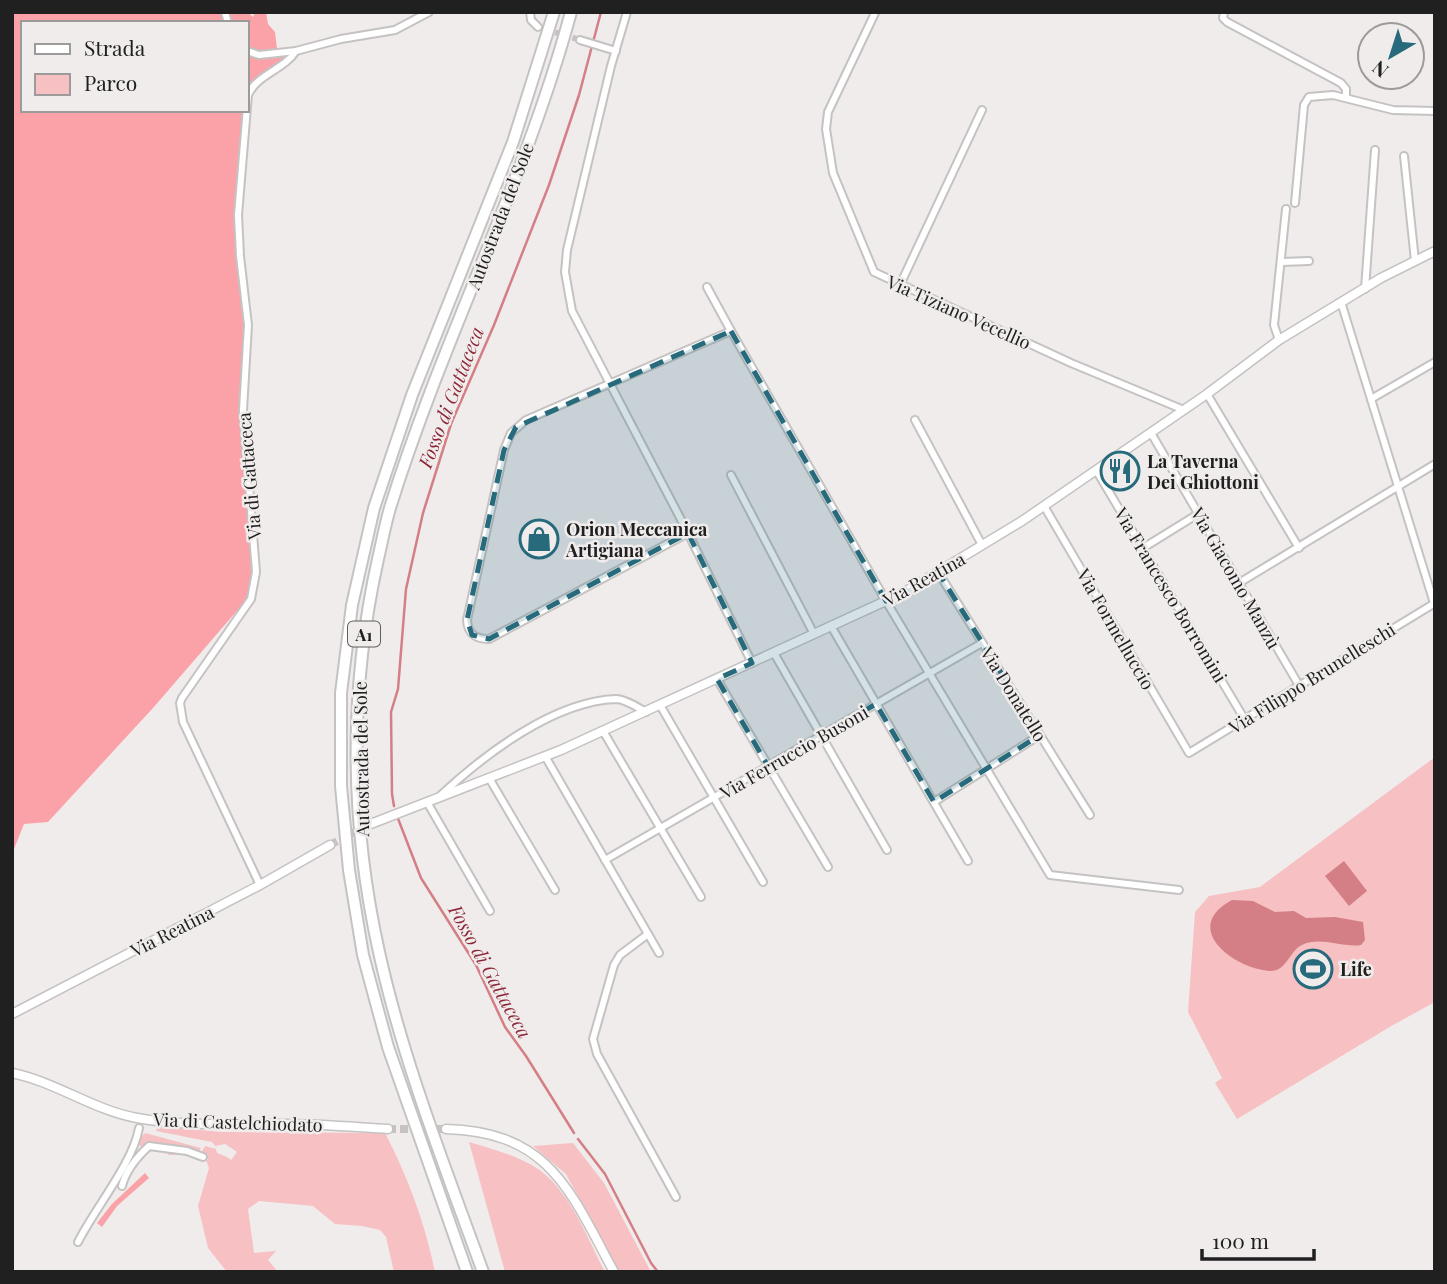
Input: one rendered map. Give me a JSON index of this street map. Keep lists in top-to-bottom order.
{
  "streets": {
    "highway": ["Autostrada del Sole", "A1"],
    "street": [
      "Via Tiziano Vecellio",
      "Via di Gattaceca",
      "Via Giacomo Manzù",
      "Via Reatina",
      "Via Francesco Borromini",
      "Via Formelluccio",
      "Via Filippo Brunelleschi",
      "Via Donatello",
      "Via Ferruccio Busoni",
      "Via di Castelchiodato"
    ]
  },
  "crossings": [
    ["Via Tiziano Vecellio", "Via Reatina"],
    ["Via di Gattaceca", "Via Reatina"],
    ["Via Giacomo Manzù", "Via Reatina"],
    ["Via Giacomo Manzù", "Via Filippo Brunelleschi"],
    ["Via Reatina", "Via Francesco Borromini"],
    ["Via Reatina", "Via Formelluccio"],
    ["Via Reatina", "Via Donatello"],
    ["Via Francesco Borromini", "Via Filippo Brunelleschi"],
    ["Via Formelluccio", "Via Filippo Brunelleschi"],
    ["Via Donatello", "Via Ferruccio Busoni"]
  ],
  "water": ["Fosso di Gattaceca"],
  "places": {
    "restaurant": ["La Taverna Dei Ghiottoni"],
    "shop": ["Orion Meccanica Artigiana"],
    "sports": ["Life"]
  },
  "legend": ["Strada", "Parco"],
  "scale_bar": "100 m",
  "north": "bottom left"
}
